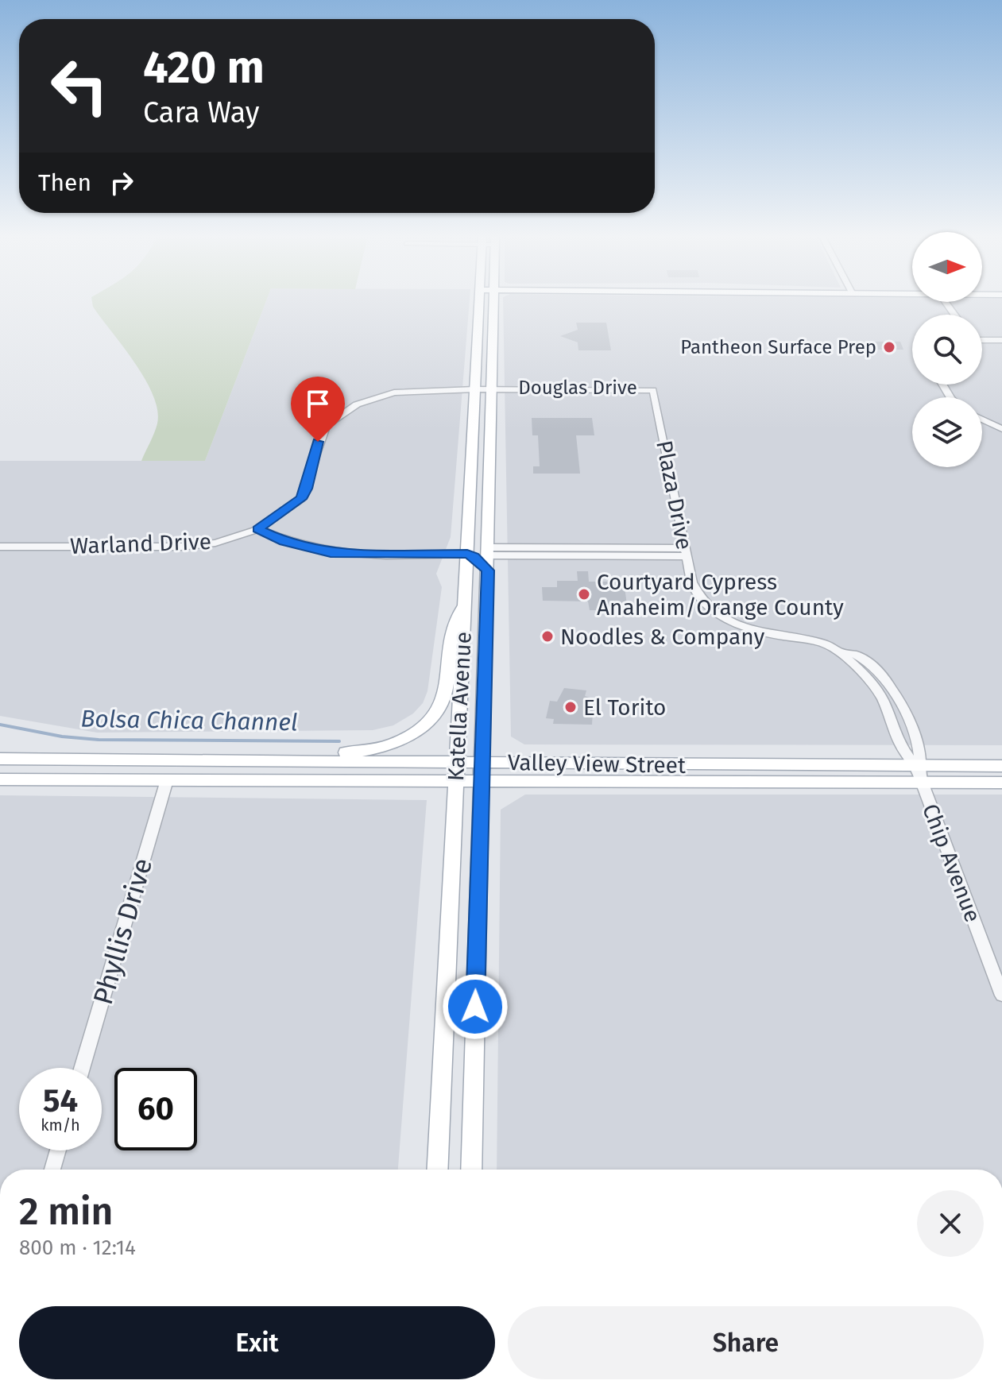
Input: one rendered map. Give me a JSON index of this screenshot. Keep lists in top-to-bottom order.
{
  "streets": {
    "main road": ["Katella Avenue", "Valley View Street"],
    "street": [
      "Douglas Drive",
      "Plaza Drive",
      "Warland Drive",
      "Chip Avenue",
      "Phyllis Drive"
    ]
  },
  "crossings": [
    ["Douglas Drive", "Plaza Drive"],
    ["Douglas Drive", "Warland Drive"],
    ["Douglas Drive", "Katella Avenue"],
    ["Plaza Drive", "Valley View Street"],
    ["Plaza Drive", "Chip Avenue"],
    ["Warland Drive", "Katella Avenue"],
    ["Katella Avenue", "Valley View Street"],
    ["Valley View Street", "Chip Avenue"],
    ["Valley View Street", "Phyllis Drive"]
  ],
  "water": ["Bolsa Chica Channel"],
  "places": [
    "Pantheon Surface Prep",
    "Courtyard Cypress Anaheim/Orange County",
    "Noodles & Company",
    "El Torito"
  ],
  "north": "right",
  "page": {
    "turn": ["420 m", "Cara Way"],
    "then": "Then",
    "speed": "54 km/h",
    "limit": "60",
    "heading": ["2 min", "800 m · 12:14"],
    "buttons": ["Exit", "Share"]
  }
}
